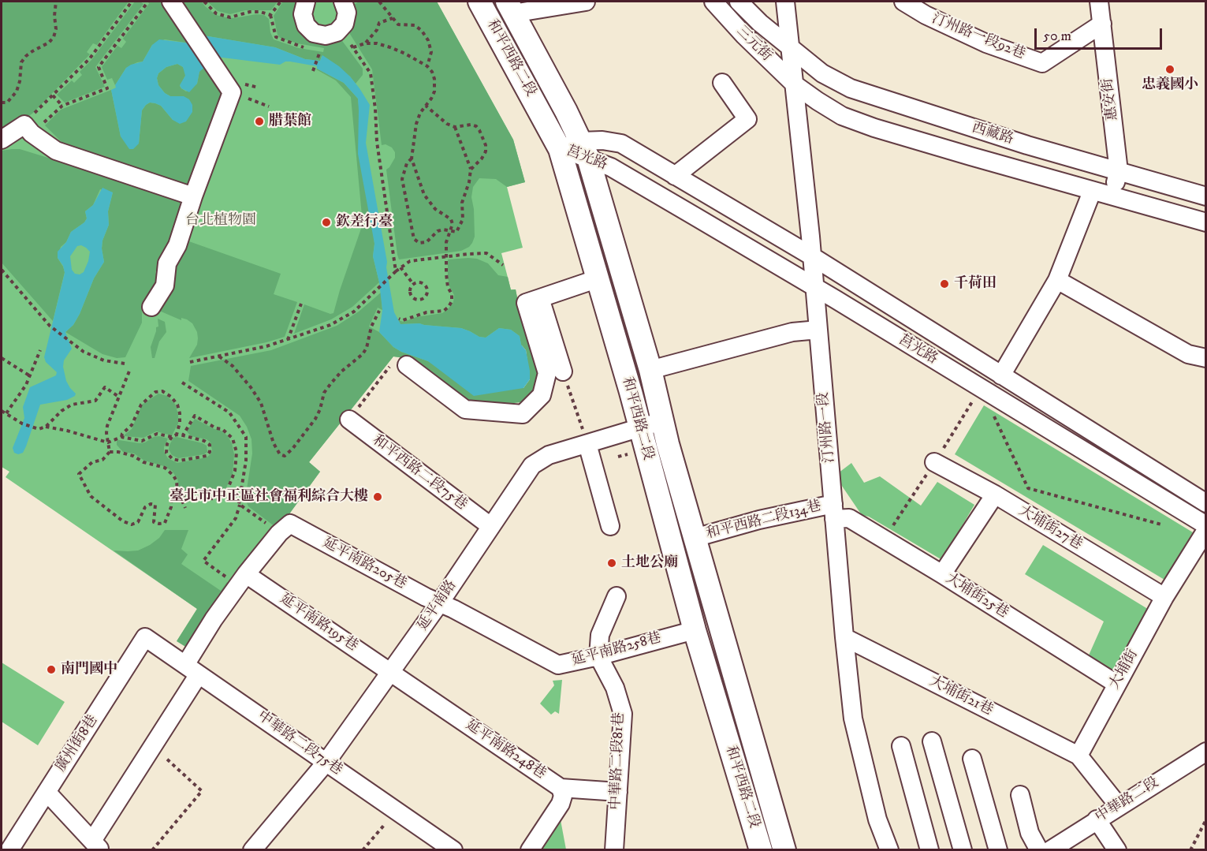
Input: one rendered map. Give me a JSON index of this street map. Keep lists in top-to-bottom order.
{
  "streets": {
    "main road": ["和平西路二段"],
    "street": [
      "汀州路一段92巷",
      "三元街",
      "惠安街",
      "西藏路",
      "莒光路",
      "汀州路一段",
      "和平西路二段75巷",
      "和平西路二段134巷",
      "大埔街27巷",
      "延平南路205巷",
      "大埔街25巷",
      "延平南路",
      "延平南路195巷",
      "延平南路258巷",
      "大埔街",
      "大埔街21巷",
      "廣州街8巷",
      "中華路二段75巷",
      "延平南路248巷",
      "中華路二段81巷",
      "中華路二段"
    ]
  },
  "crossings": [
    ["汀州路一段92巷", "惠安街"],
    ["三元街", "西藏路"],
    ["三元街", "汀州路一段"],
    ["和平西路二段", "莒光路"],
    ["和平西路二段", "和平西路二段134巷"],
    ["和平西路二段", "延平南路"],
    ["和平西路二段", "延平南路258巷"],
    ["惠安街", "西藏路"],
    ["西藏路", "汀州路一段"],
    ["莒光路", "汀州路一段"],
    ["汀州路一段", "和平西路二段134巷"],
    ["汀州路一段", "大埔街25巷"],
    ["汀州路一段", "大埔街21巷"],
    ["和平西路二段75巷", "延平南路"],
    ["和平西路二段134巷", "大埔街25巷"],
    ["大埔街27巷", "大埔街"],
    ["延平南路205巷", "延平南路"],
    ["延平南路205巷", "延平南路258巷"],
    ["大埔街25巷", "大埔街"],
    ["延平南路", "延平南路195巷"],
    ["延平南路", "延平南路258巷"],
    ["延平南路", "中華路二段75巷"],
    ["延平南路", "延平南路248巷"],
    ["延平南路195巷", "延平南路248巷"],
    ["延平南路258巷", "中華路二段81巷"],
    ["大埔街", "大埔街21巷"],
    ["廣州街8巷", "中華路二段75巷"]
  ],
  "parks": ["台北植物園"],
  "places": [
    "忠義國小",
    "腊葉館",
    "欽差行臺",
    "千荷田",
    "臺北市中正區社會福利綜合大樓",
    "土地公廟",
    "南門國中"
  ],
  "scale_bar": "50 m"
}
